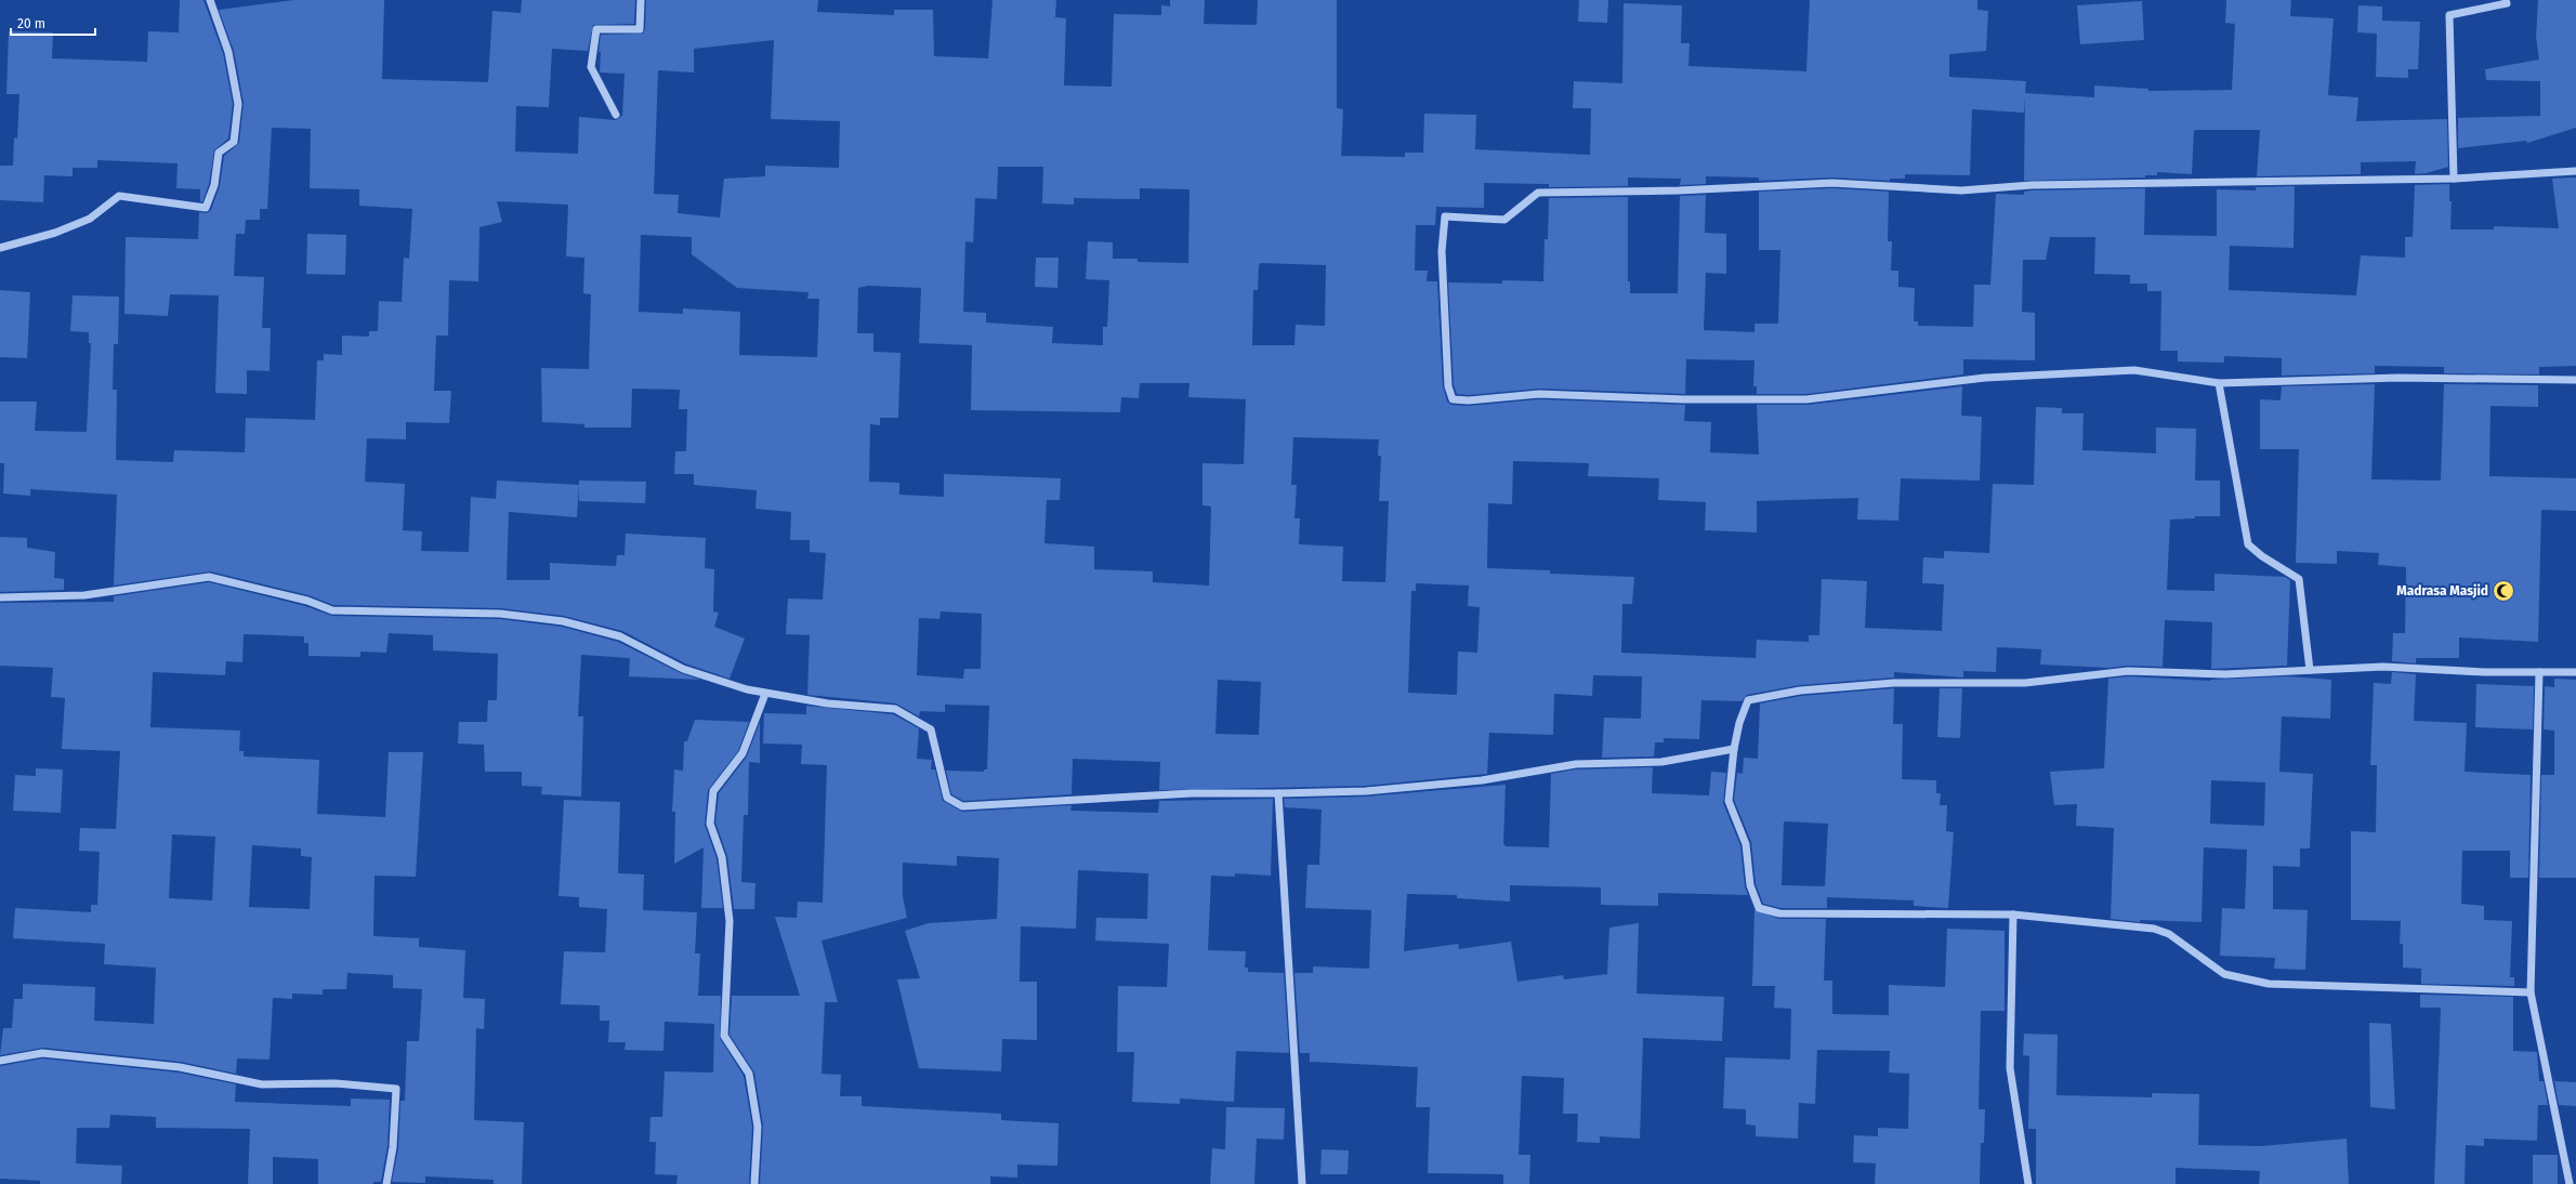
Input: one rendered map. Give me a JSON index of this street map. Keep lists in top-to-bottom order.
{
  "places": {
    "mosque": ["Madrasa Masjid"]
  },
  "scale_bar": "20 m"
}
